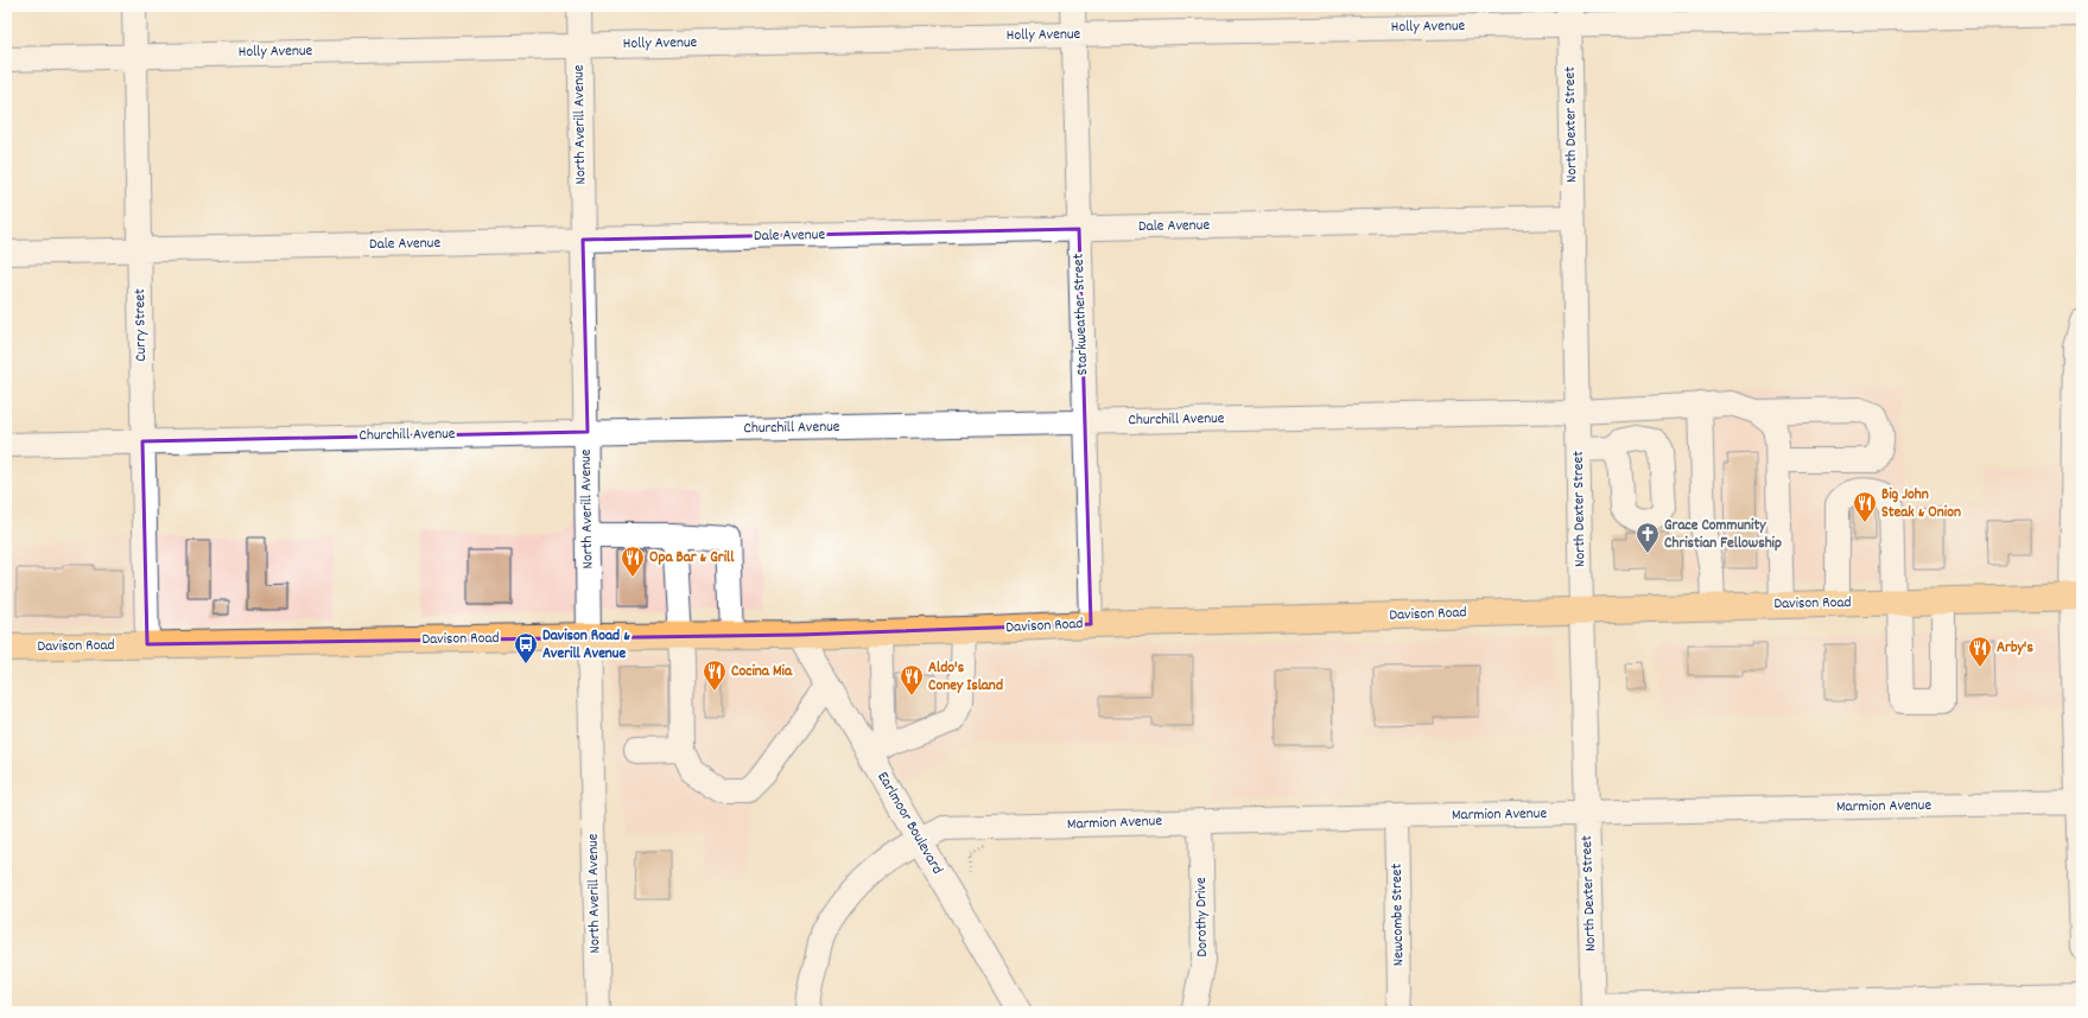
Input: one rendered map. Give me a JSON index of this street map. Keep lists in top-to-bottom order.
{
  "streets": {
    "main road": ["Davison Road"],
    "street": [
      "Holly Avenue",
      "North Averill Avenue",
      "North Dexter Street",
      "Dale Avenue",
      "Starkweather Street",
      "Curry Street",
      "Churchill Avenue",
      "Marmion Avenue",
      "Earlmoor Boulevard",
      "Newcombe Street",
      "Dorothy Drive"
    ]
  },
  "crossings": [
    ["Holly Avenue", "North Averill Avenue"],
    ["Holly Avenue", "North Dexter Street"],
    ["Holly Avenue", "Starkweather Street"],
    ["Holly Avenue", "Curry Street"],
    ["North Averill Avenue", "Dale Avenue"],
    ["North Averill Avenue", "Churchill Avenue"],
    ["North Averill Avenue", "Davison Road"],
    ["North Dexter Street", "Dale Avenue"],
    ["North Dexter Street", "Churchill Avenue"],
    ["North Dexter Street", "Davison Road"],
    ["North Dexter Street", "Marmion Avenue"],
    ["Dale Avenue", "Starkweather Street"],
    ["Dale Avenue", "Curry Street"],
    ["Starkweather Street", "Churchill Avenue"],
    ["Starkweather Street", "Davison Road"],
    ["Curry Street", "Churchill Avenue"],
    ["Curry Street", "Davison Road"],
    ["Davison Road", "Earlmoor Boulevard"],
    ["Marmion Avenue", "Earlmoor Boulevard"],
    ["Marmion Avenue", "Newcombe Street"],
    ["Marmion Avenue", "Dorothy Drive"]
  ],
  "places": {
    "restaurant": [
      "Big John Steak & Onion",
      "Opa Bar & Grill",
      "Arby's",
      "Cocina Mia",
      "Aldo's Coney Island"
    ],
    "church": ["Grace Community Christian Fellowship"],
    "bus stop": ["Davison Road & Averill Avenue"]
  }
}
